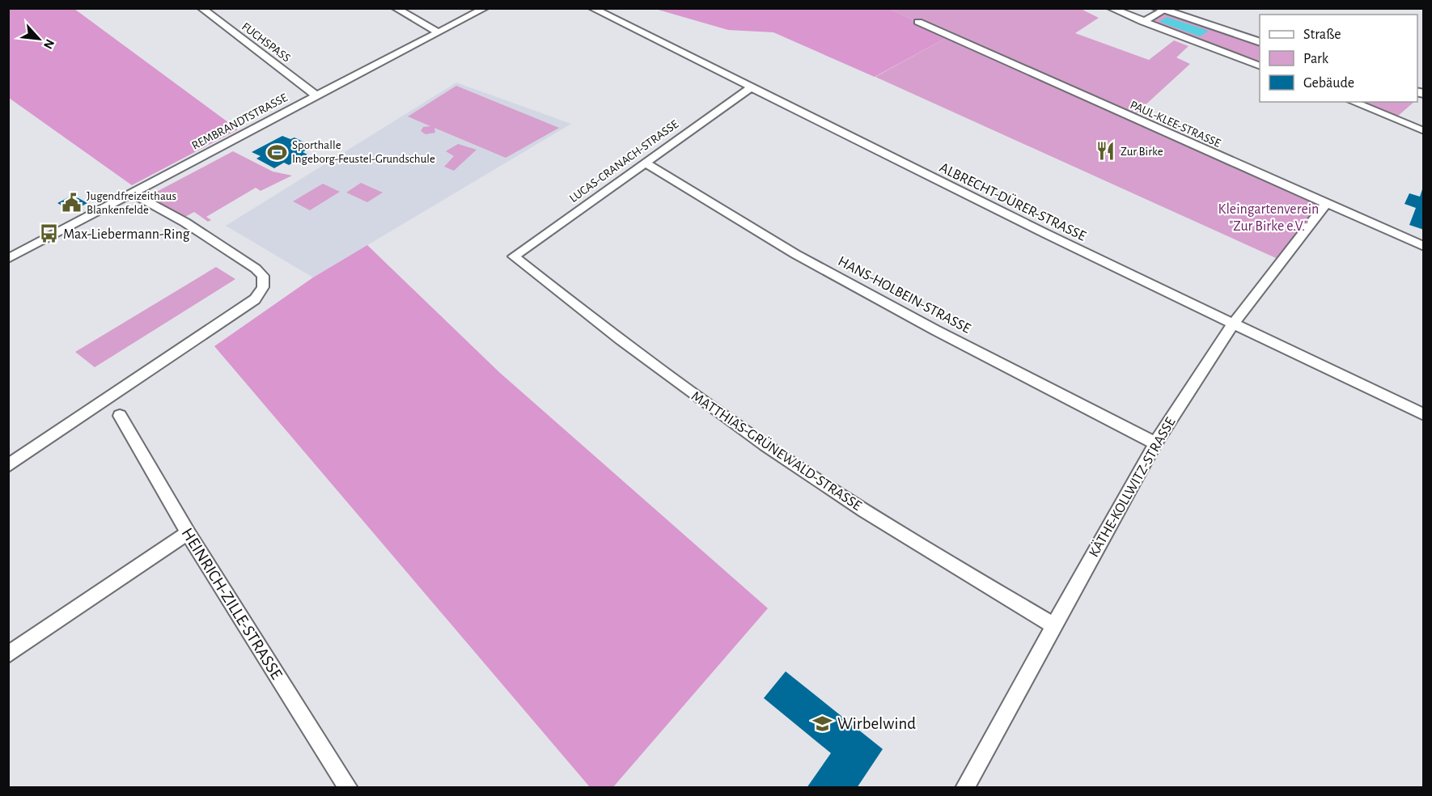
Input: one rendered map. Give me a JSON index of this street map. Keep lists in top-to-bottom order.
{
  "streets": {
    "street": [
      "FUCHSPASS",
      "REMBRANDTSTRASSE",
      "PAUL-KLEE-STRASSE",
      "LUCAS-CRANACH-STRASSE",
      "ALBRECHT-DÜRER-STRASSE",
      "HANS-HOLBEIN-STRASSE",
      "MATTHIAS-GRÜNEWALD-STRASSE",
      "KÄTHE-KOLLWITZ-STRASSE",
      "HEINRICH-ZILLE-STRASSE"
    ]
  },
  "crossings": [
    ["FUCHSPASS", "REMBRANDTSTRASSE"],
    ["PAUL-KLEE-STRASSE", "KÄTHE-KOLLWITZ-STRASSE"],
    ["LUCAS-CRANACH-STRASSE", "ALBRECHT-DÜRER-STRASSE"],
    ["LUCAS-CRANACH-STRASSE", "HANS-HOLBEIN-STRASSE"],
    ["LUCAS-CRANACH-STRASSE", "MATTHIAS-GRÜNEWALD-STRASSE"],
    ["ALBRECHT-DÜRER-STRASSE", "KÄTHE-KOLLWITZ-STRASSE"],
    ["HANS-HOLBEIN-STRASSE", "KÄTHE-KOLLWITZ-STRASSE"],
    ["MATTHIAS-GRÜNEWALD-STRASSE", "KÄTHE-KOLLWITZ-STRASSE"]
  ],
  "parks": ["Kleingartenverein \"Zur Birke e.V.\""],
  "places": {
    "restaurant": ["Zur Birke"],
    "sports": ["Sporthalle Ingeborg-Feustel-Grundschule"],
    "public building": ["Jugendfreizeithaus Blankenfelde"],
    "bus stop": ["Max-Liebermann-Ring"],
    "school or university": ["Wirbelwind"]
  },
  "legend": ["Straße", "Park", "Gebäude"],
  "north": "bottom right"
}
